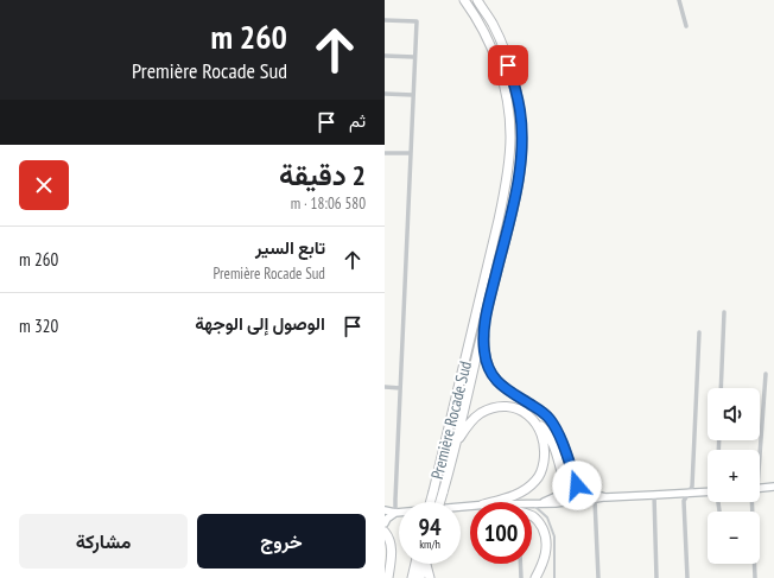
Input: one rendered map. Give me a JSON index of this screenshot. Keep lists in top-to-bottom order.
{
  "streets": {
    "highway": ["Première Rocade Sud"]
  },
  "page": {
    "turn": ["260 m", "Première Rocade Sud"],
    "then": "ثم",
    "heading": ["2 دقيقة", "580 m · 18:06"],
    "list": [
      {
        "name": "تابع السير",
        "note": "Première Rocade Sud",
        "value": "260 m"
      },
      {
        "name": "الوصول إلى الوجهة",
        "value": "320 m"
      }
    ],
    "map_buttons": ["+", "−"],
    "speed": "94 km/h",
    "limit": "100",
    "buttons": ["خروج", "مشاركة"]
  }
}
